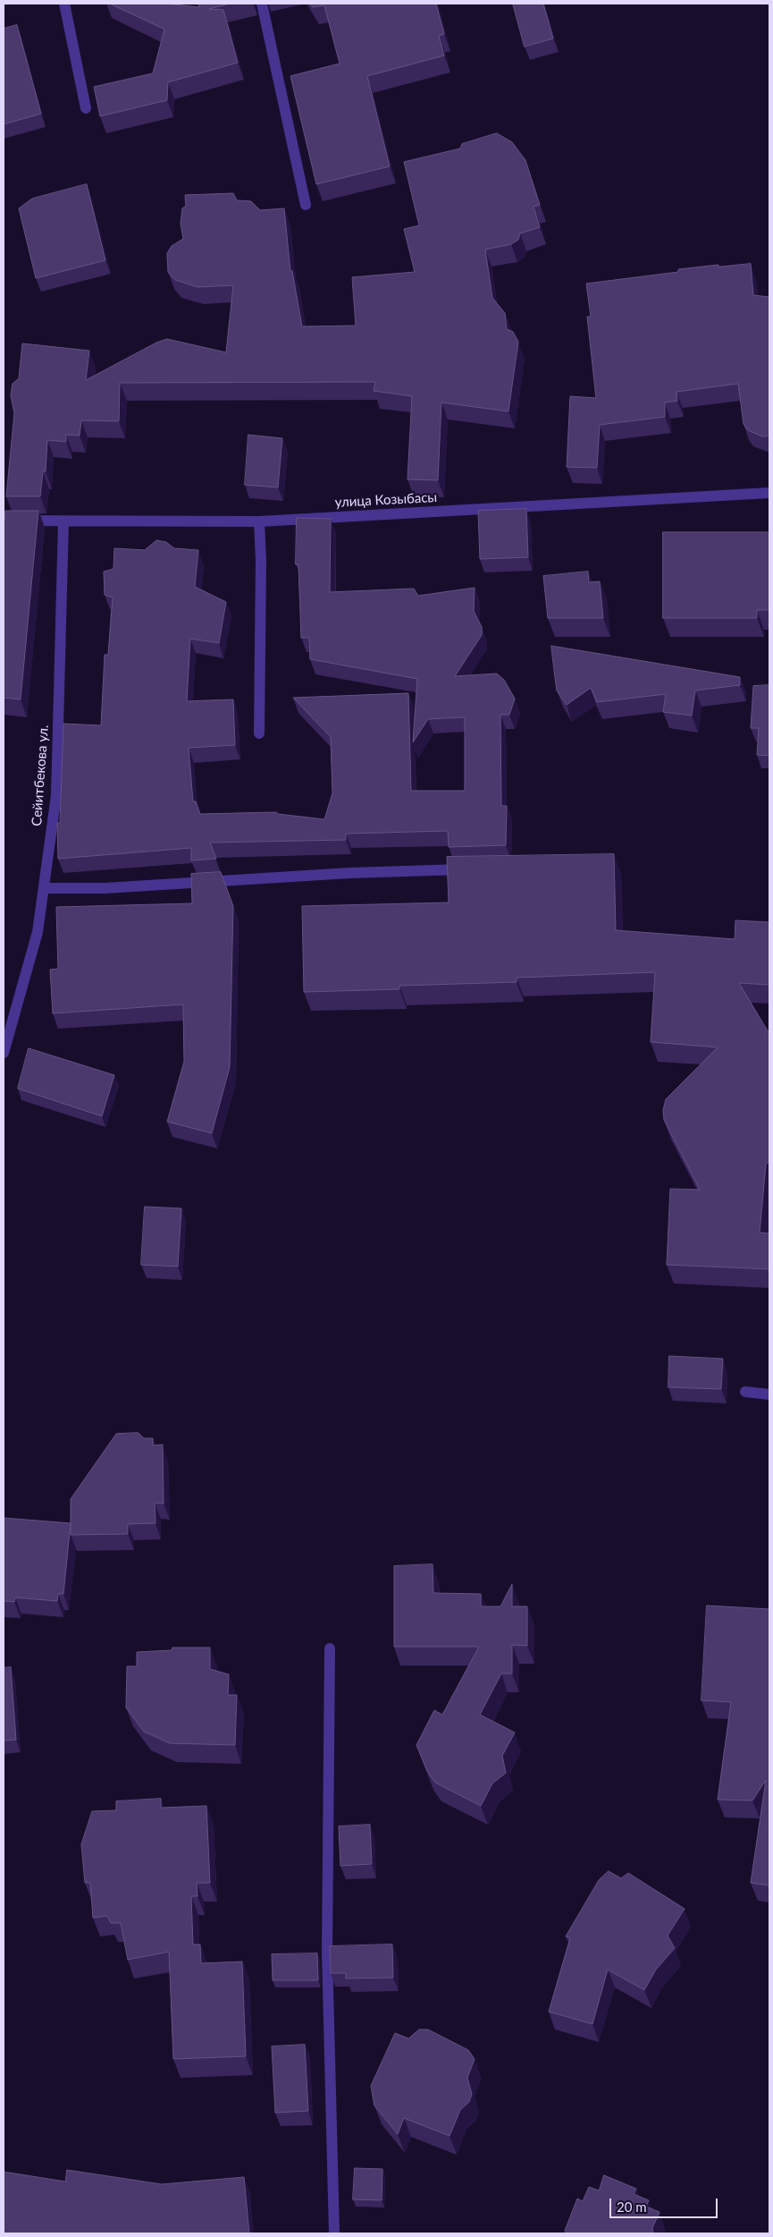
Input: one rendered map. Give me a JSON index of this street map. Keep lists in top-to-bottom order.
{
  "streets": {
    "street": ["улица Козыбасы", "Сейитбекова ул."]
  },
  "crossings": [
    ["улица Козыбасы", "Сейитбекова ул."]
  ],
  "scale_bar": "20 m"
}
